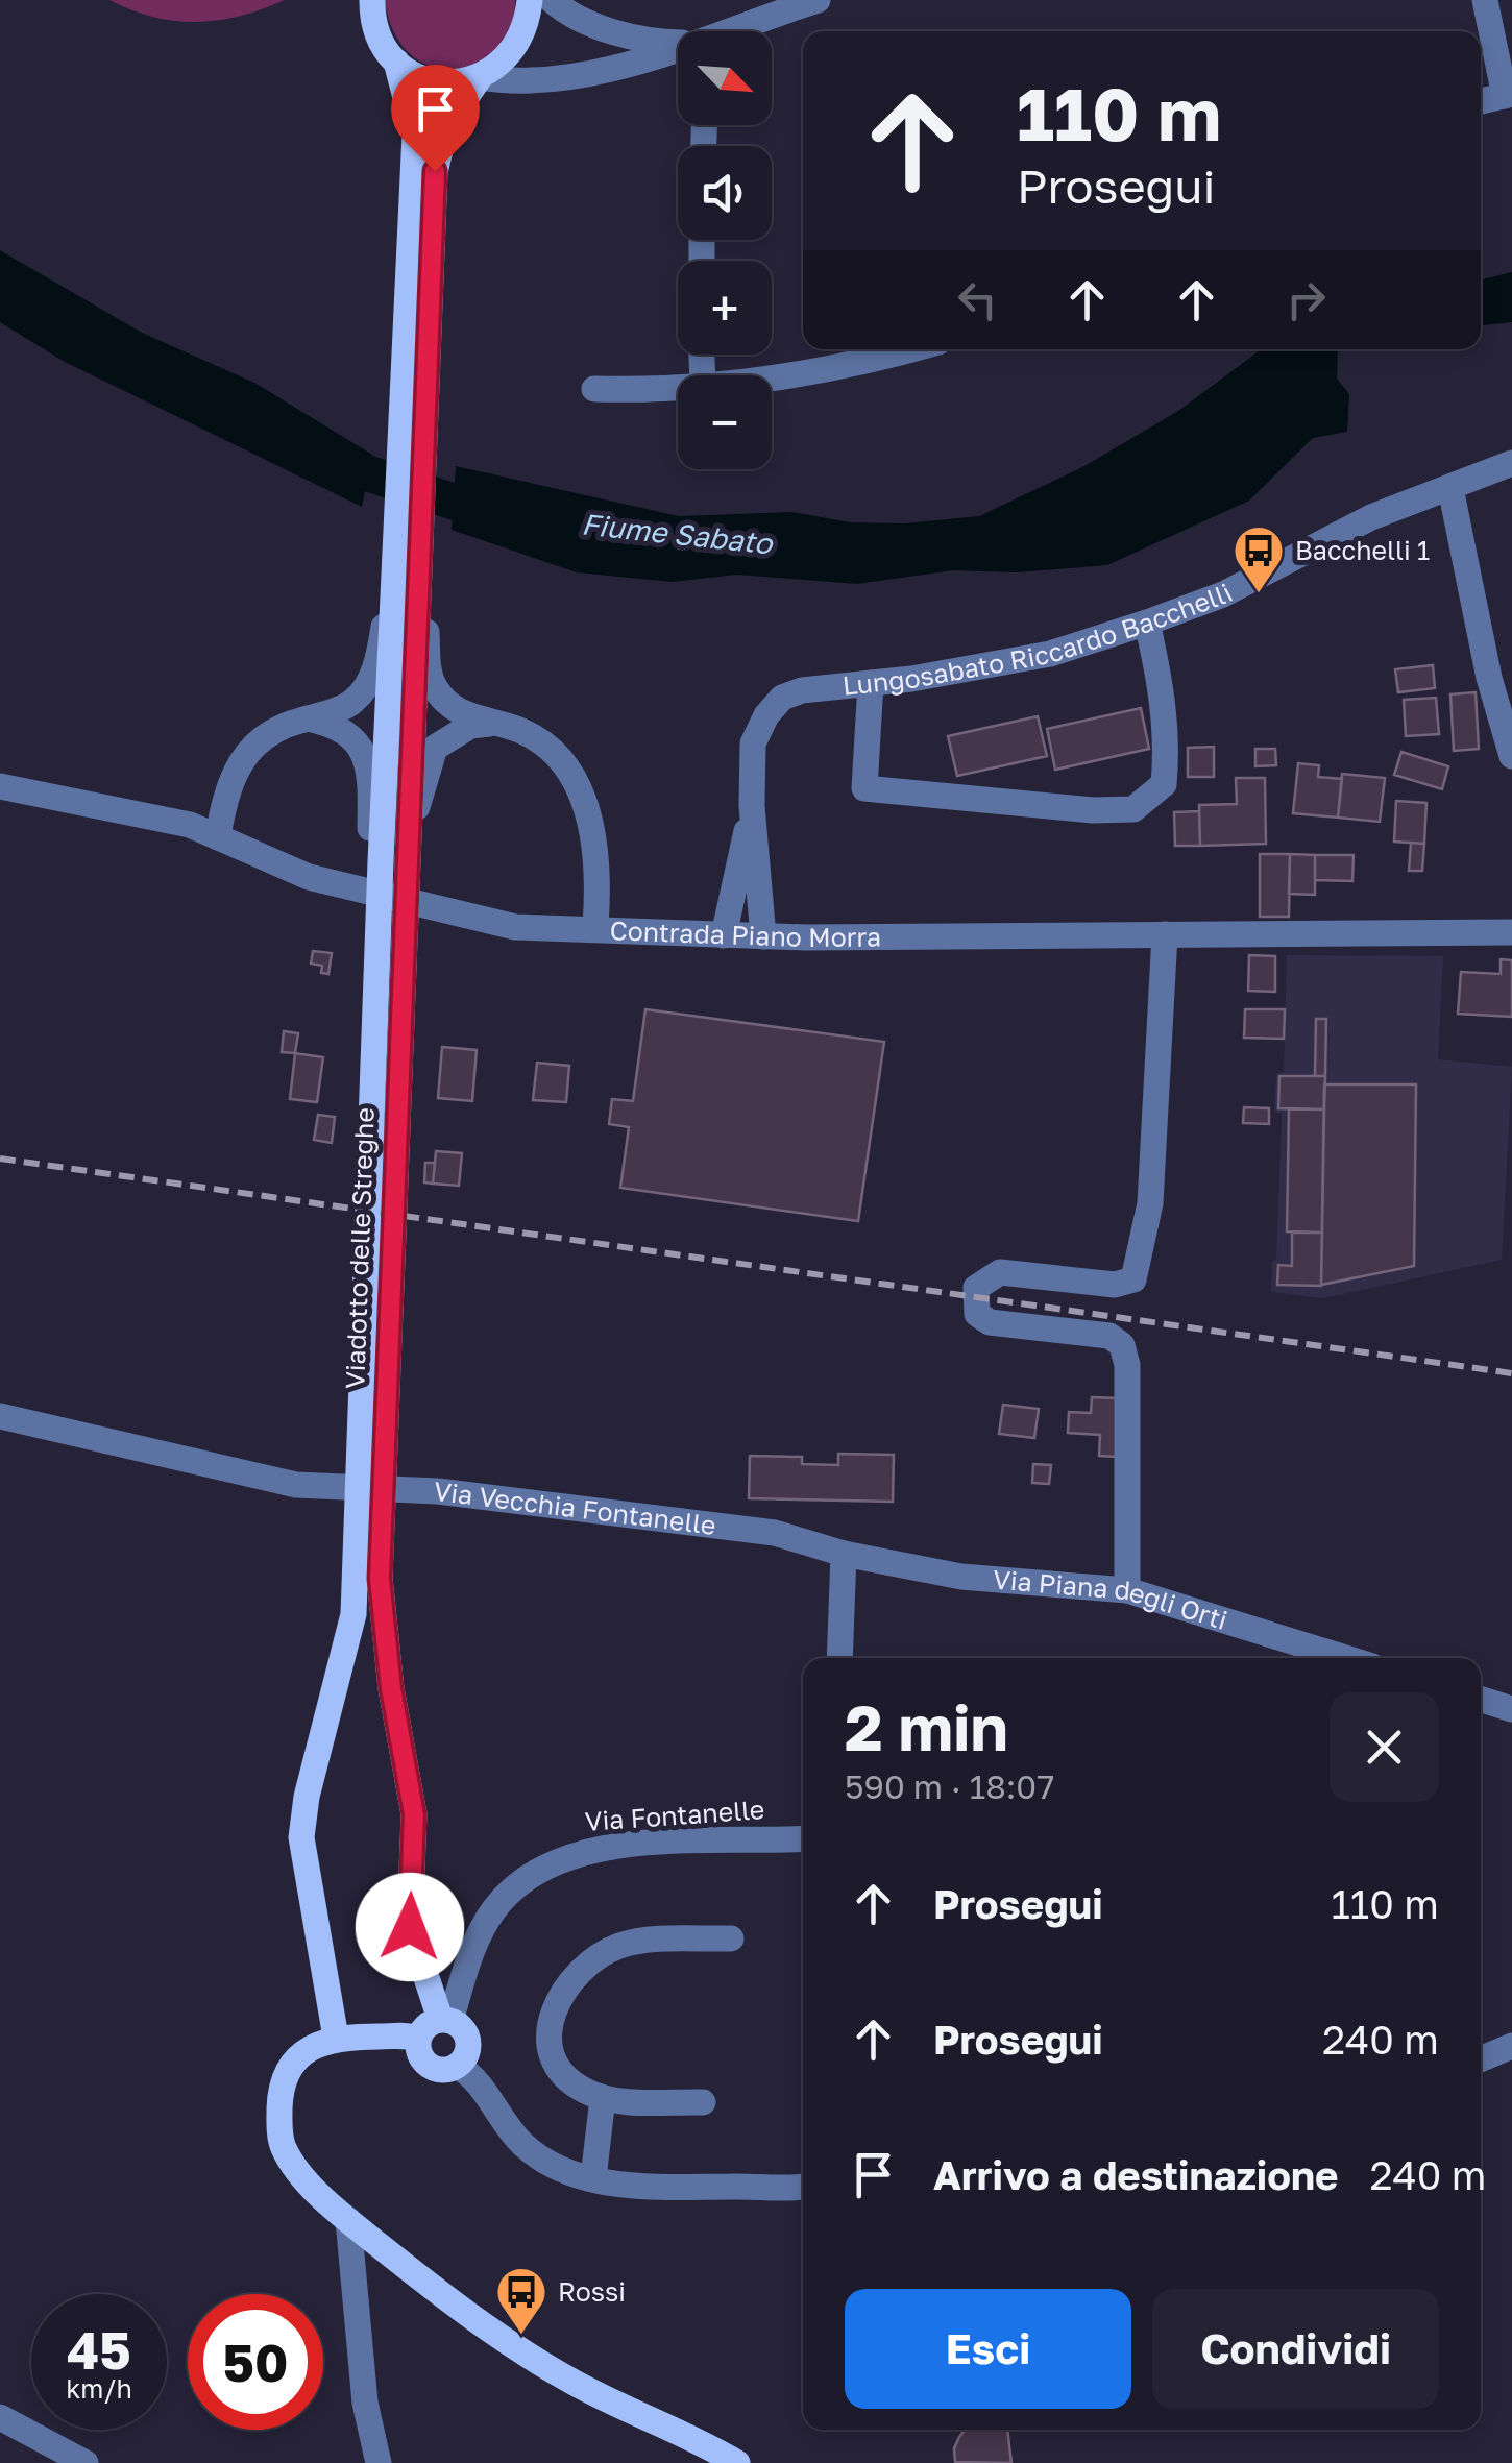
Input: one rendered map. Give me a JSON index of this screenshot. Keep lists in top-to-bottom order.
{
  "streets": {
    "main road": ["Viadotto delle Streghe", "Via Fontanelle"],
    "street": [
      "Lungosabato Riccardo Bacchelli",
      "Contrada Piano Morra",
      "Via Vecchia Fontanelle",
      "Via Piana degli Orti"
    ]
  },
  "crossings": [
    ["Lungosabato Riccardo Bacchelli", "Contrada Piano Morra"],
    ["Viadotto delle Streghe", "Via Fontanelle"],
    ["Via Vecchia Fontanelle", "Via Piana degli Orti"]
  ],
  "water": ["Fiume Sabato"],
  "places": {
    "bus stop": ["Bacchelli 1", "Rossi"]
  },
  "north": "bottom right",
  "page": {
    "map_buttons": ["+", "−"],
    "turn": ["110 m", "Prosegui"],
    "heading": ["2 min", "590 m · 18:07"],
    "list": [
      {
        "name": "Prosegui",
        "value": "110 m"
      },
      {
        "name": "Prosegui",
        "value": "240 m"
      },
      {
        "name": "Arrivo a destinazione",
        "value": "240 m"
      }
    ],
    "buttons": ["Esci", "Condividi"],
    "speed": "45 km/h",
    "limit": "50"
  }
}
